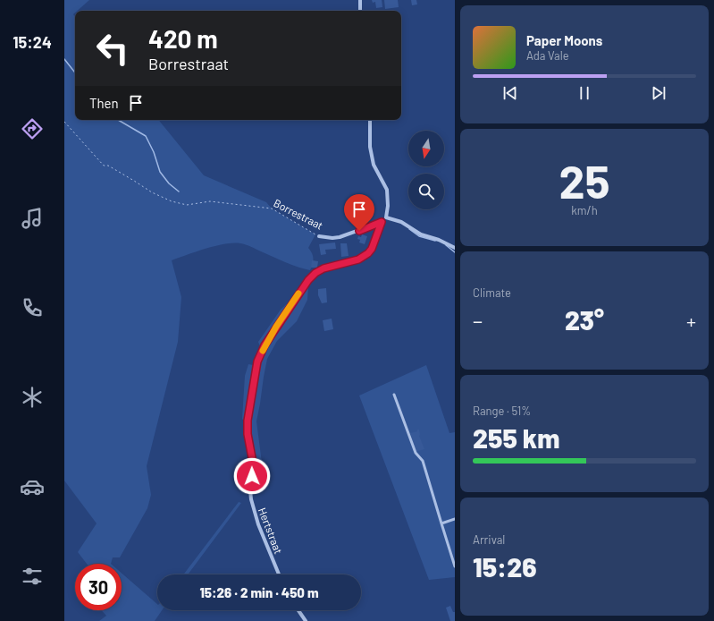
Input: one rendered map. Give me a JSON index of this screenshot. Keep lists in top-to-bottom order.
{
  "streets": {
    "street": ["Borrestraat", "Hertstraat"]
  },
  "crossings": [
    ["Borrestraat", "Hertstraat"]
  ],
  "north": "bottom",
  "page": {
    "tabs": "15:24",
    "turn": ["420 m", "Borrestraat"],
    "song": ["Paper Moons", "Ada Vale"],
    "then": "Then",
    "tile": [
      ["25", "km/h"],
      "Climate",
      ["Range · 51%", "255 km"],
      ["Arrival", "15:26"]
    ],
    "heat": ["−", "23°", "+"],
    "limit": "30",
    "trip": "15:26 · 2 min · 450 m"
  }
}
